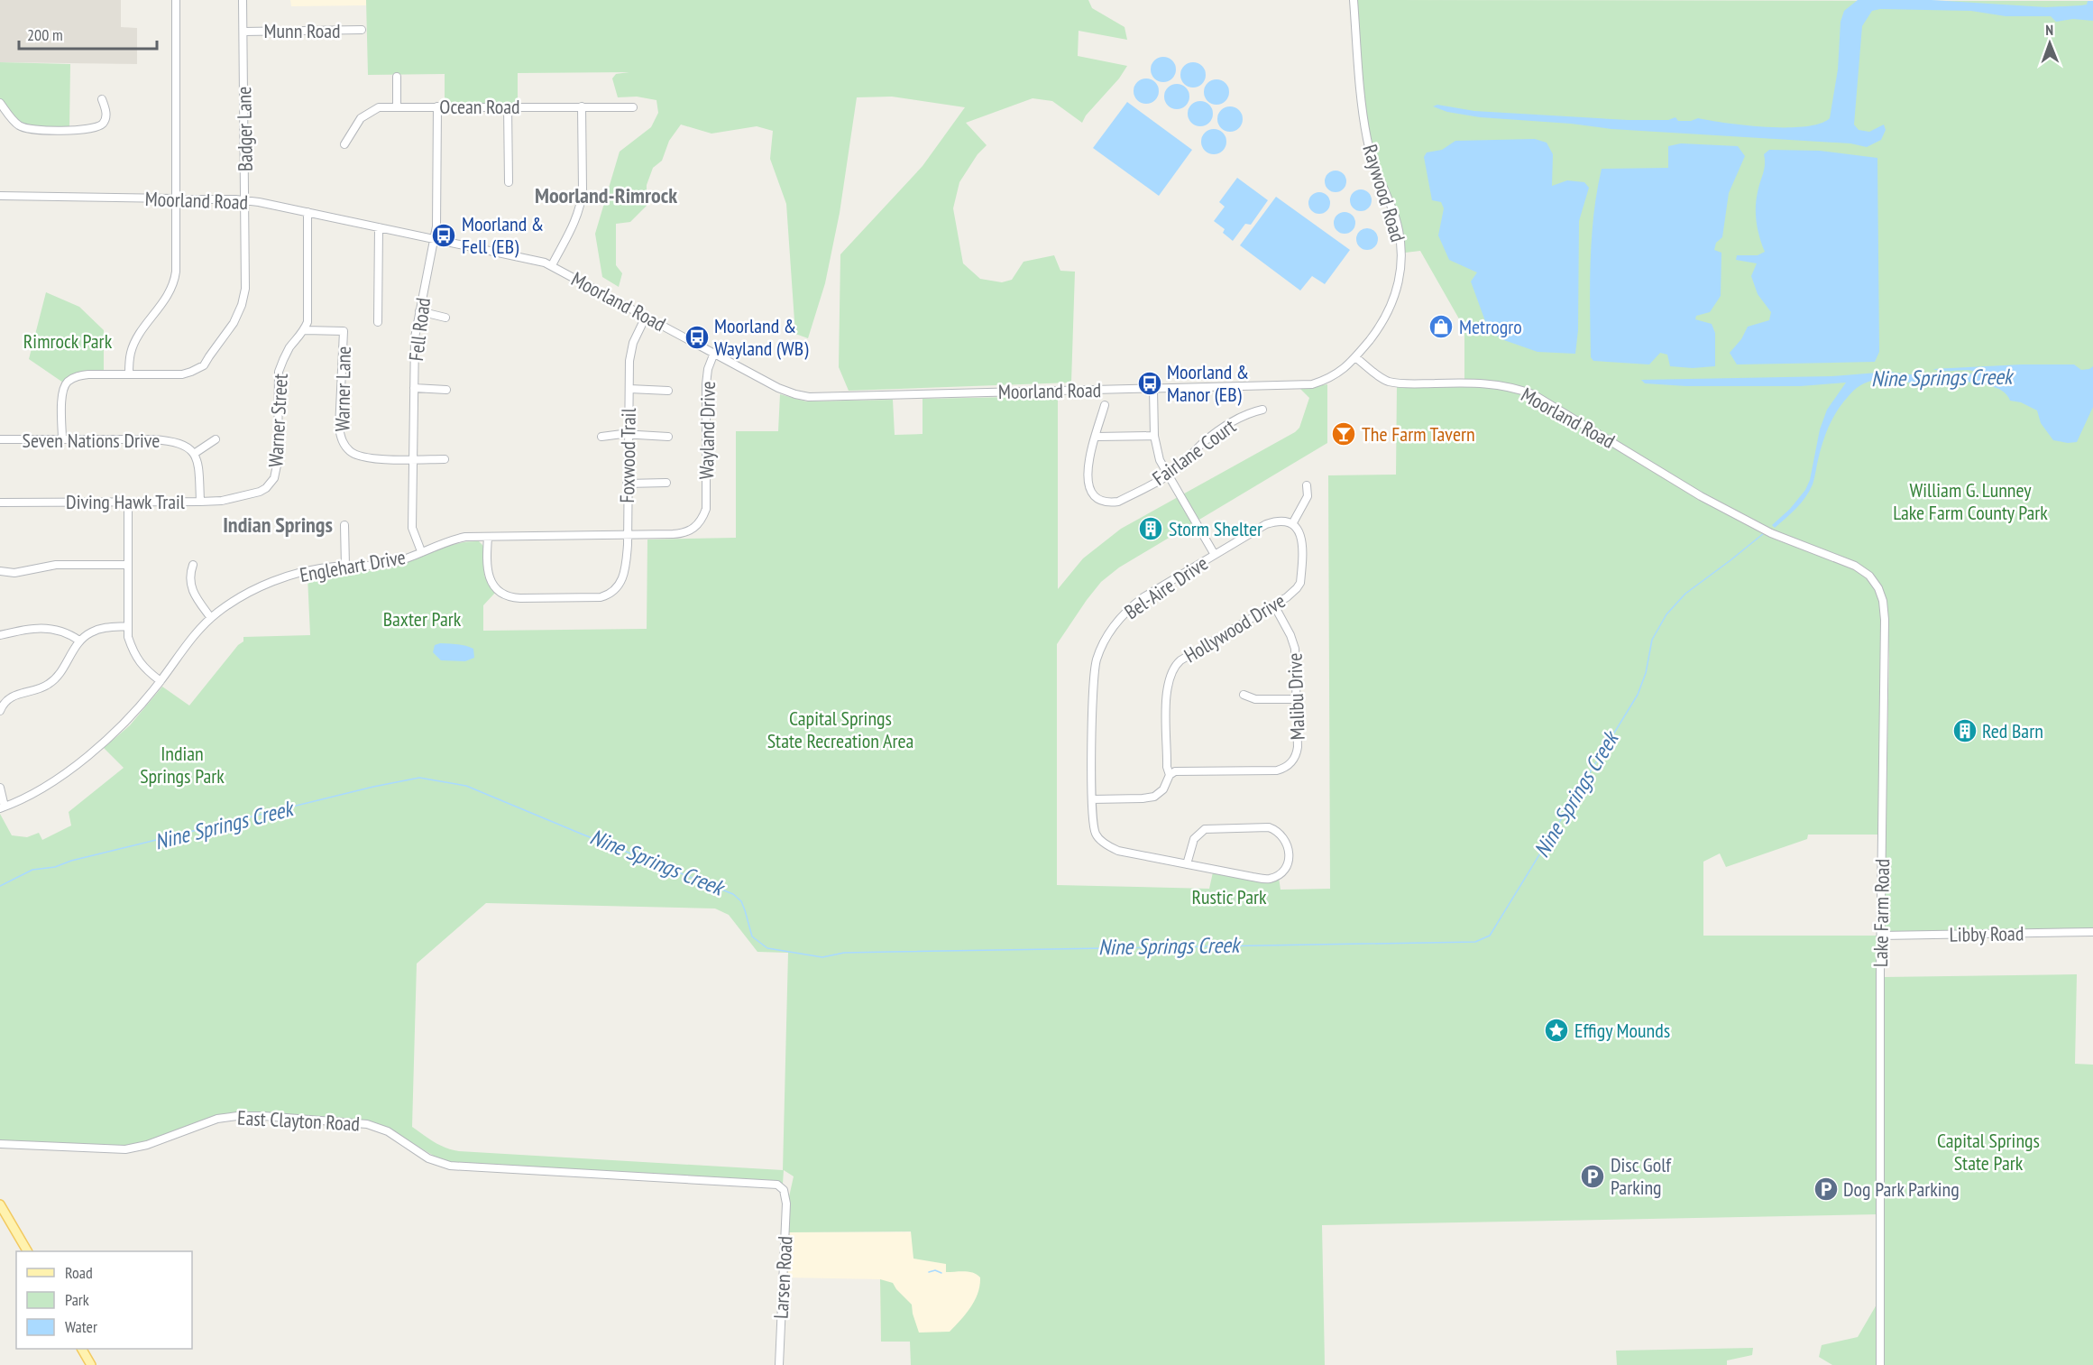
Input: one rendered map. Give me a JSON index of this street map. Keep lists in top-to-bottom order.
{
  "streets": {
    "street": [
      "Munn Road",
      "Ocean Road",
      "Badger Lane",
      "Raywood Road",
      "Moorland Road",
      "Fell Road",
      "Warner Lane",
      "Warner Street",
      "Wayland Drive",
      "Seven Nations Drive",
      "Fairlane Court",
      "Foxwood Trail",
      "Diving Hawk Trail",
      "Englehart Drive",
      "Bel-Aire Drive",
      "Hollywood Drive",
      "Malibu Drive",
      "Lake Farm Road",
      "Libby Road",
      "East Clayton Road",
      "Larsen Road"
    ]
  },
  "crossings": [
    ["Munn Road", "Badger Lane"],
    ["Ocean Road", "Fell Road"],
    ["Badger Lane", "Moorland Road"],
    ["Badger Lane", "Seven Nations Drive"],
    ["Raywood Road", "Moorland Road"],
    ["Moorland Road", "Fell Road"],
    ["Moorland Road", "Wayland Drive"],
    ["Moorland Road", "Foxwood Trail"],
    ["Moorland Road", "Lake Farm Road"],
    ["Fell Road", "Warner Lane"],
    ["Fell Road", "Englehart Drive"],
    ["Warner Lane", "Warner Street"],
    ["Warner Street", "Diving Hawk Trail"],
    ["Wayland Drive", "Englehart Drive"],
    ["Foxwood Trail", "Englehart Drive"],
    ["Bel-Aire Drive", "Hollywood Drive"],
    ["Hollywood Drive", "Malibu Drive"],
    ["Lake Farm Road", "Libby Road"],
    ["East Clayton Road", "Larsen Road"]
  ],
  "districts": ["Moorland-Rimrock", "Indian Springs"],
  "water": ["Nine Springs Creek"],
  "parks": [
    "Rimrock Park",
    "William G. Lunney Lake Farm County Park",
    "Baxter Park",
    "Capital Springs State Recreation Area",
    "Indian Springs Park",
    "Rustic Park",
    "Capital Springs State Park"
  ],
  "places": {
    "bus stop": ["Moorland & Fell (EB)", "Moorland & Wayland (WB)", "Moorland & Manor (EB)"],
    "shop": ["Metrogro"],
    "bar": ["The Farm Tavern"],
    "building": ["Storm Shelter", "Red Barn"],
    "place": ["Effigy Mounds"],
    "parking": ["Disc Golf Parking", "Dog Park Parking"]
  },
  "legend": ["Road", "Park", "Water"],
  "scale_bar": "200 m",
  "north": "top"
}
